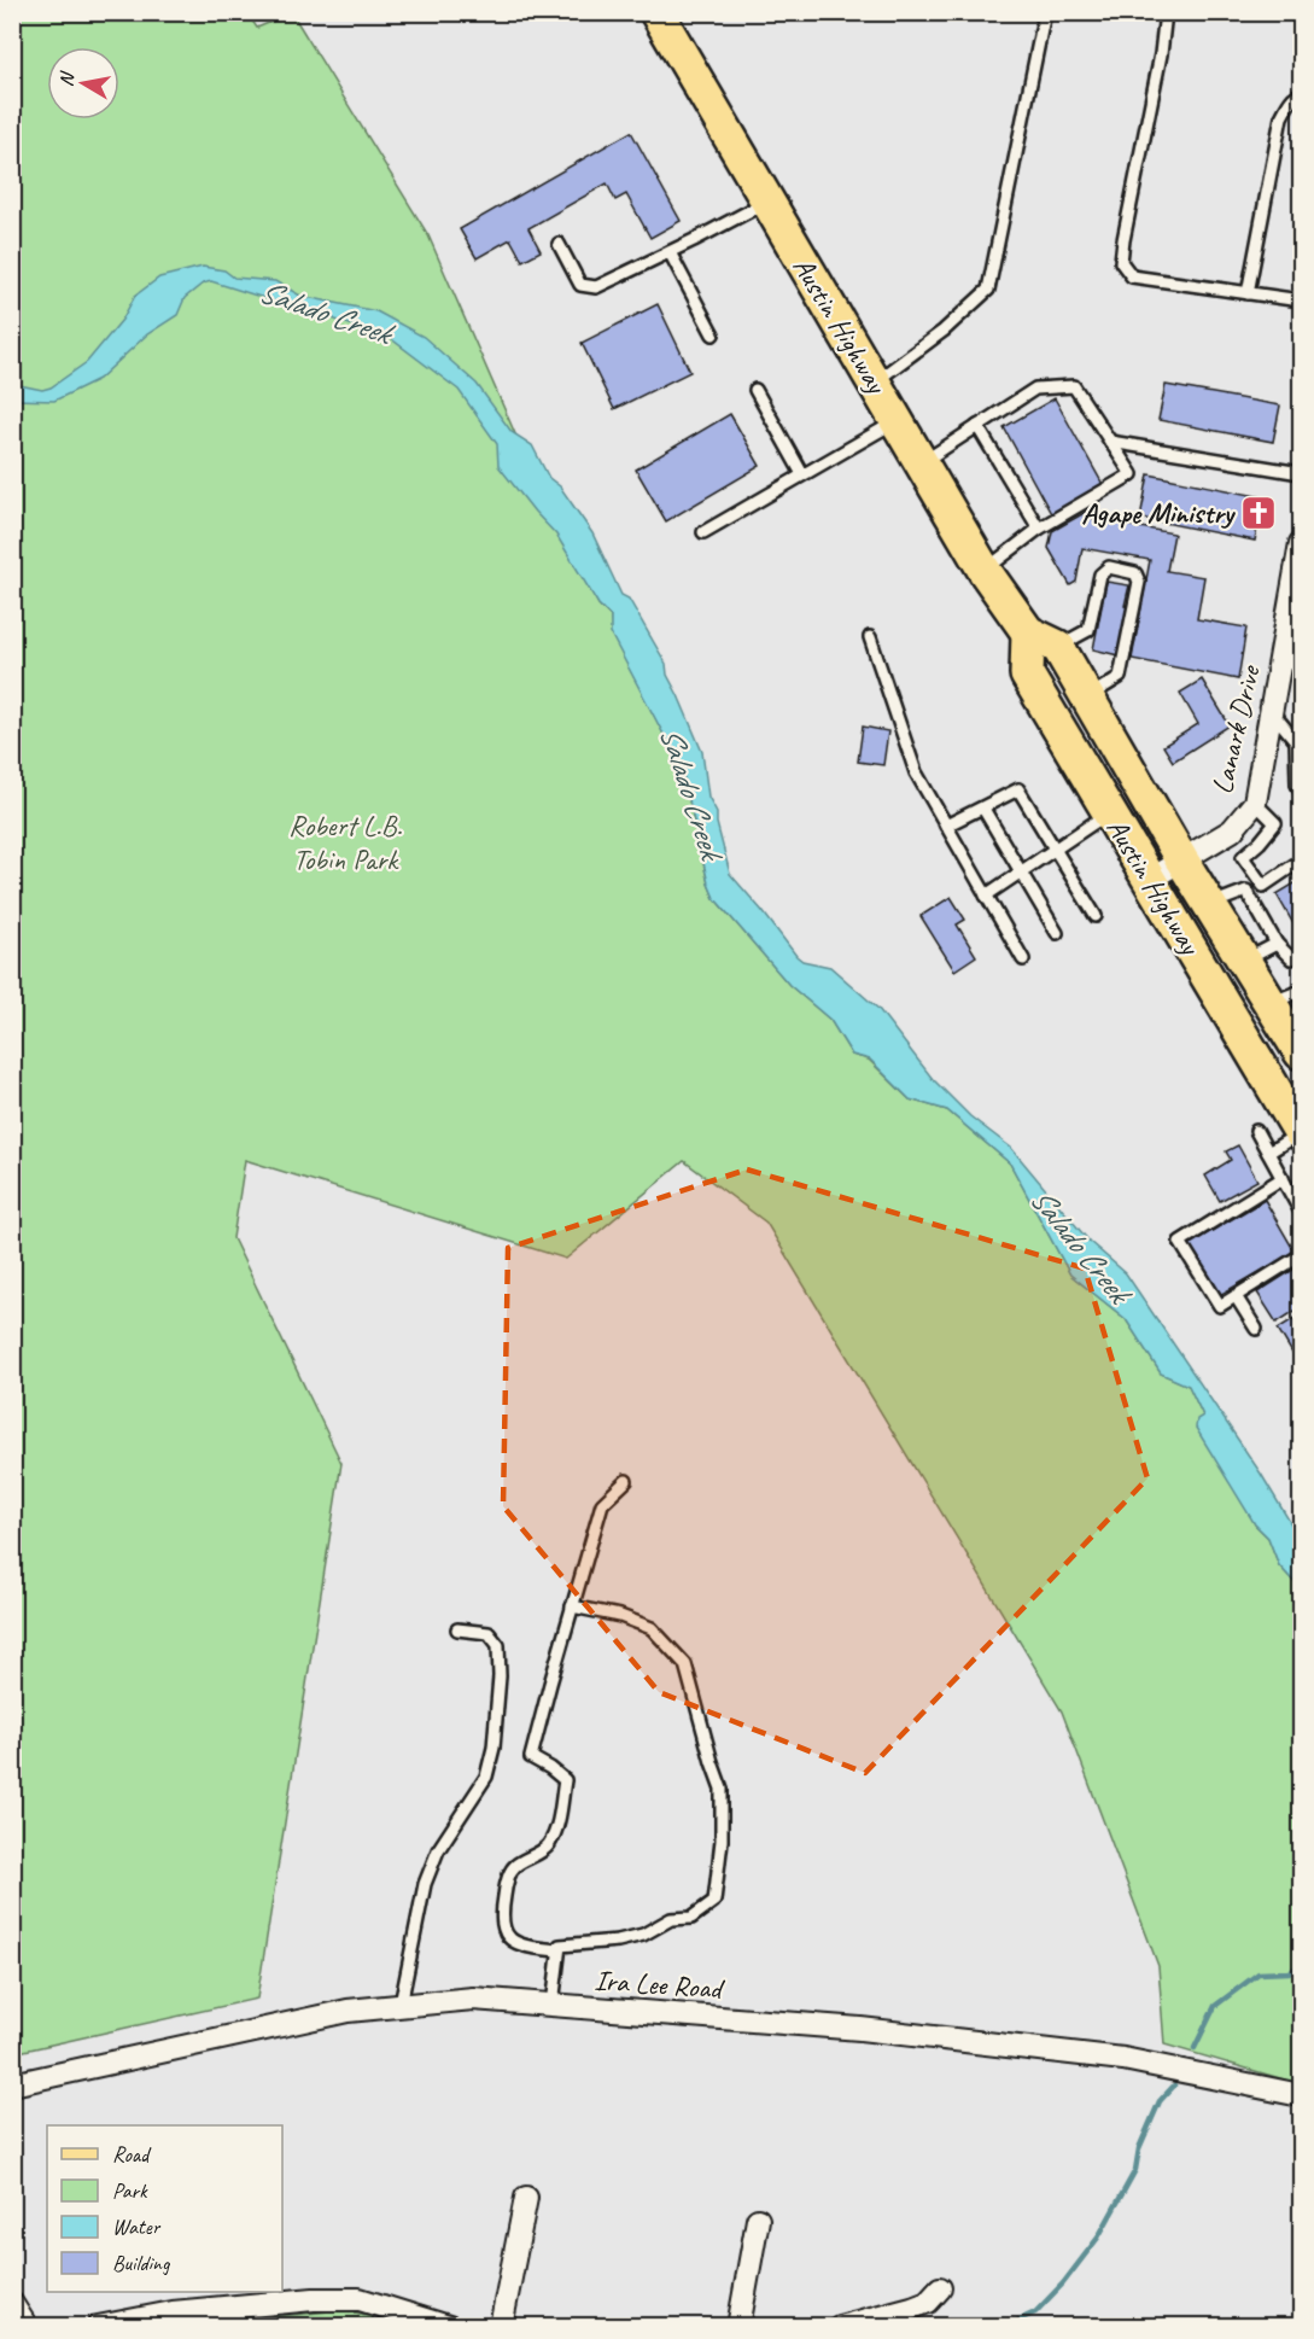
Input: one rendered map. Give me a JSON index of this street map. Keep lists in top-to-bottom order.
{
  "streets": {
    "main road": ["Austin Highway"],
    "street": ["Lanark Drive", "Ira Lee Road"]
  },
  "crossings": [
    ["Austin Highway", "Lanark Drive"]
  ],
  "water": ["Salado Creek"],
  "parks": ["Robert L.B. Tobin Park"],
  "places": {
    "church": ["Agape Ministry"]
  },
  "legend": [
    "Road",
    "Park",
    "Water",
    "Building"
  ],
  "north": "left"
}
